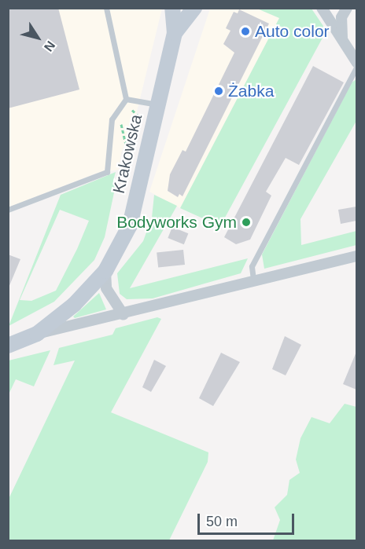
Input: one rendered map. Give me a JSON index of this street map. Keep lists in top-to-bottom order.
{
  "streets": {
    "main road": ["Krakowska"]
  },
  "places": ["Auto color", "Żabka", "Bodyworks Gym"],
  "scale_bar": "50 m",
  "north": "bottom right"
}
